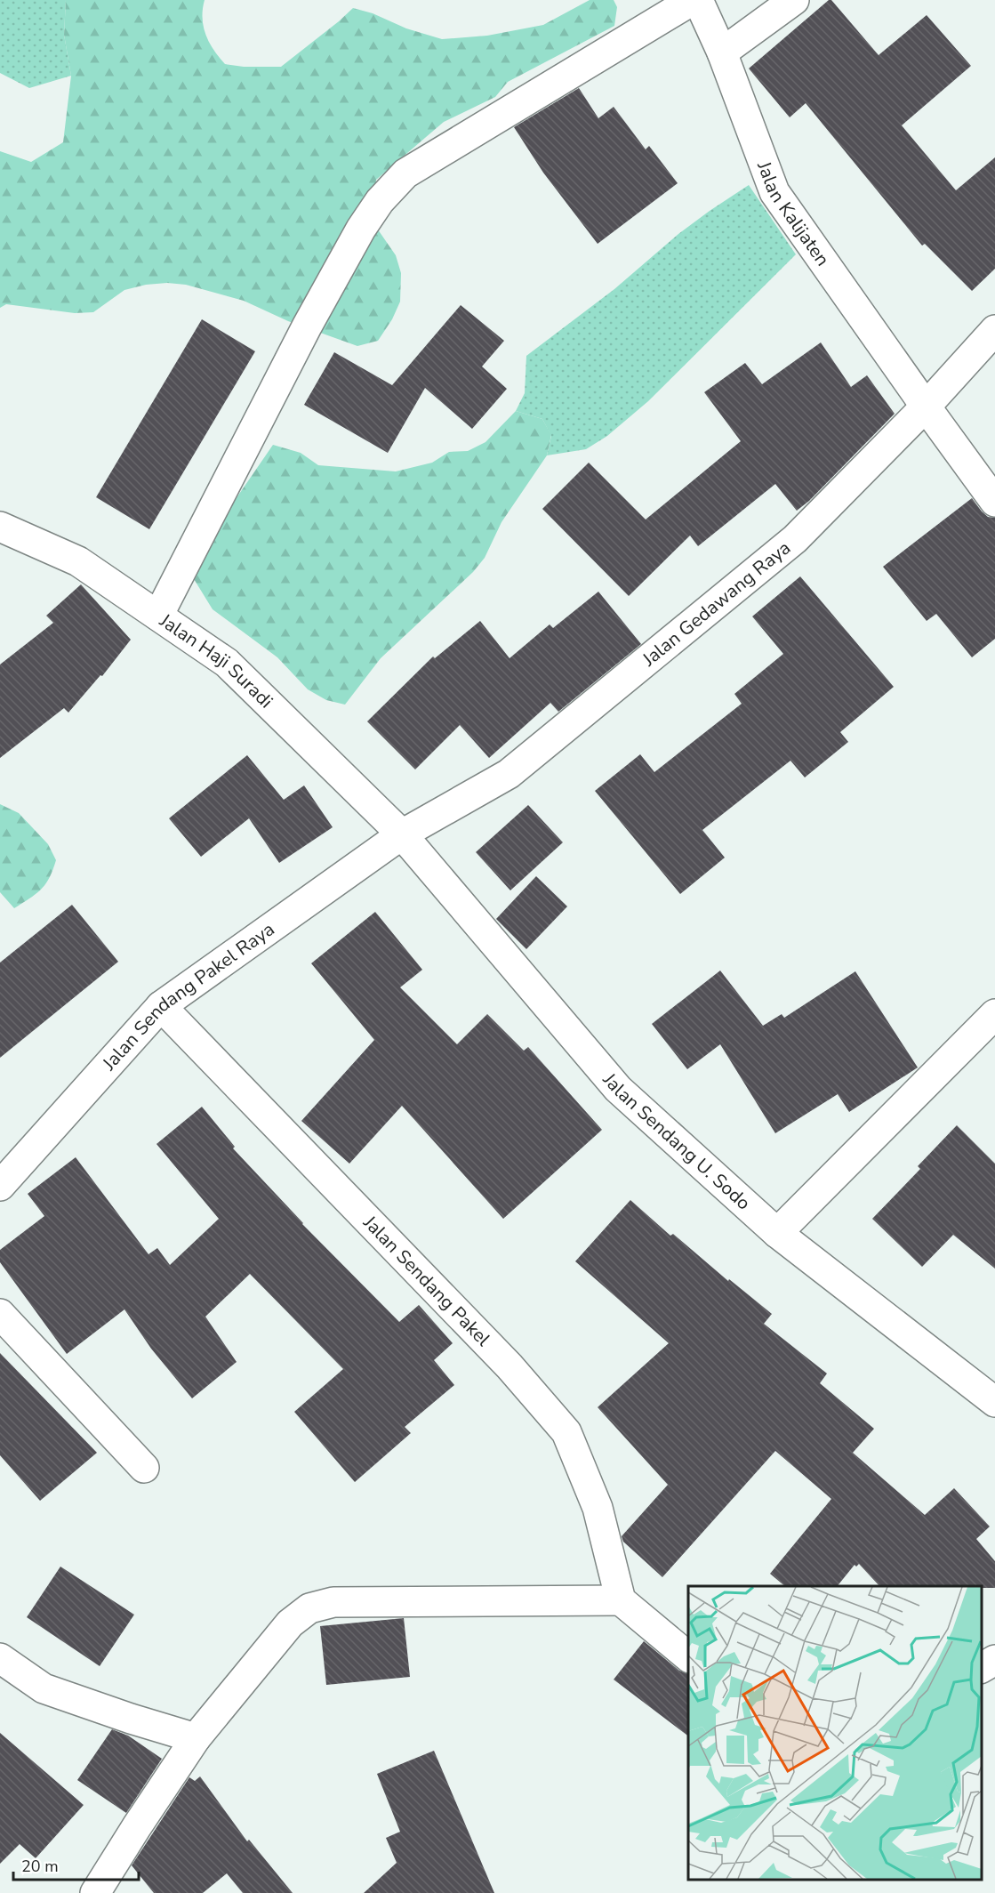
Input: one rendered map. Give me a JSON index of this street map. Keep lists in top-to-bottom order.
{
  "streets": {
    "street": [
      "Jalan Kalijaten",
      "Jalan Gedawang Raya",
      "Jalan Haji Suradi",
      "Jalan Sendang Pakel Raya",
      "Jalan Sendang U. Sodo",
      "Jalan Sendang Pakel"
    ]
  },
  "crossings": [
    ["Jalan Kalijaten", "Jalan Gedawang Raya"],
    ["Jalan Gedawang Raya", "Jalan Haji Suradi"],
    ["Jalan Gedawang Raya", "Jalan Sendang Pakel Raya"],
    ["Jalan Gedawang Raya", "Jalan Sendang U. Sodo"],
    ["Jalan Haji Suradi", "Jalan Sendang Pakel Raya"],
    ["Jalan Haji Suradi", "Jalan Sendang U. Sodo"],
    ["Jalan Sendang Pakel Raya", "Jalan Sendang U. Sodo"],
    ["Jalan Sendang Pakel Raya", "Jalan Sendang Pakel"]
  ],
  "scale_bar": "20 m"
}
